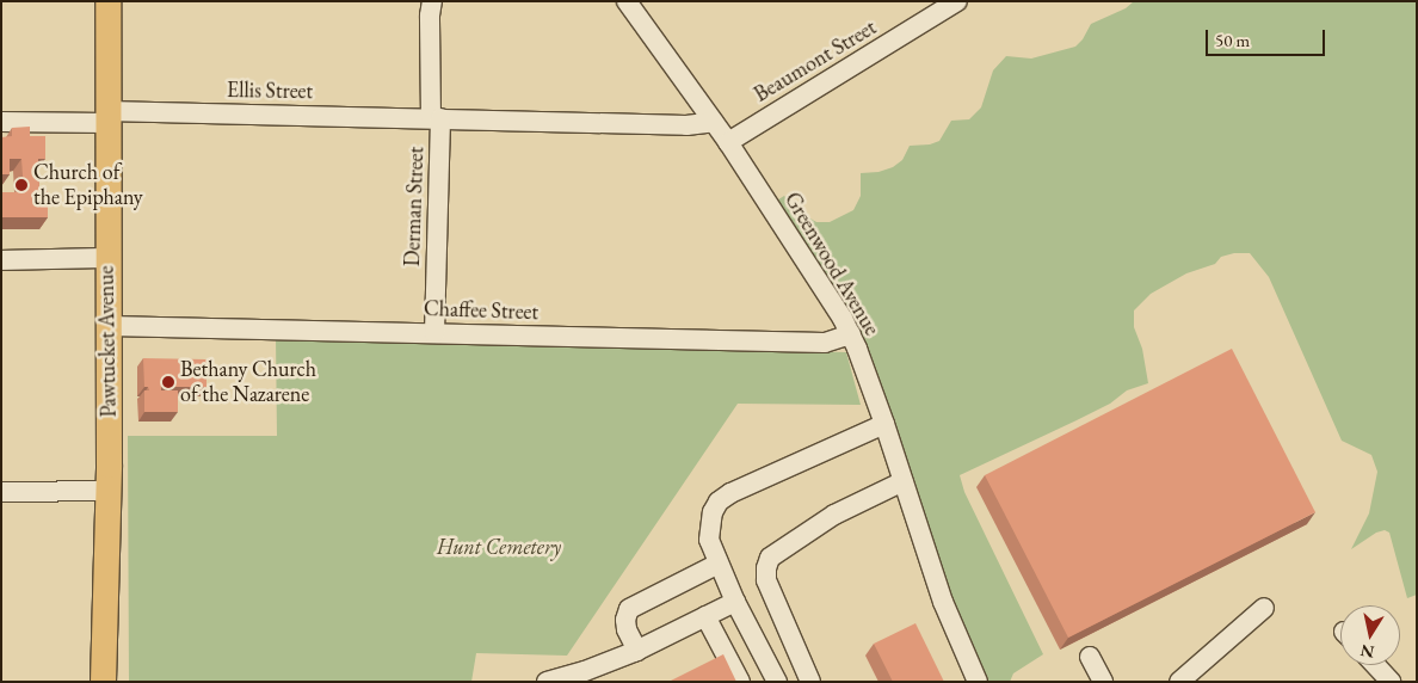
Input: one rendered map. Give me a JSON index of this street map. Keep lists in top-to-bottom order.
{
  "streets": {
    "main road": ["Pawtucket Avenue"],
    "street": [
      "Beaumont Street",
      "Ellis Street",
      "Derman Street",
      "Greenwood Avenue",
      "Chaffee Street"
    ]
  },
  "crossings": [
    ["Beaumont Street", "Greenwood Avenue"],
    ["Ellis Street", "Derman Street"],
    ["Ellis Street", "Greenwood Avenue"],
    ["Ellis Street", "Pawtucket Avenue"],
    ["Derman Street", "Chaffee Street"],
    ["Greenwood Avenue", "Chaffee Street"],
    ["Chaffee Street", "Pawtucket Avenue"]
  ],
  "parks": ["Hunt Cemetery"],
  "places": ["Church of the Epiphany", "Bethany Church of the Nazarene"],
  "scale_bar": "50 m",
  "north": "bottom"
}
